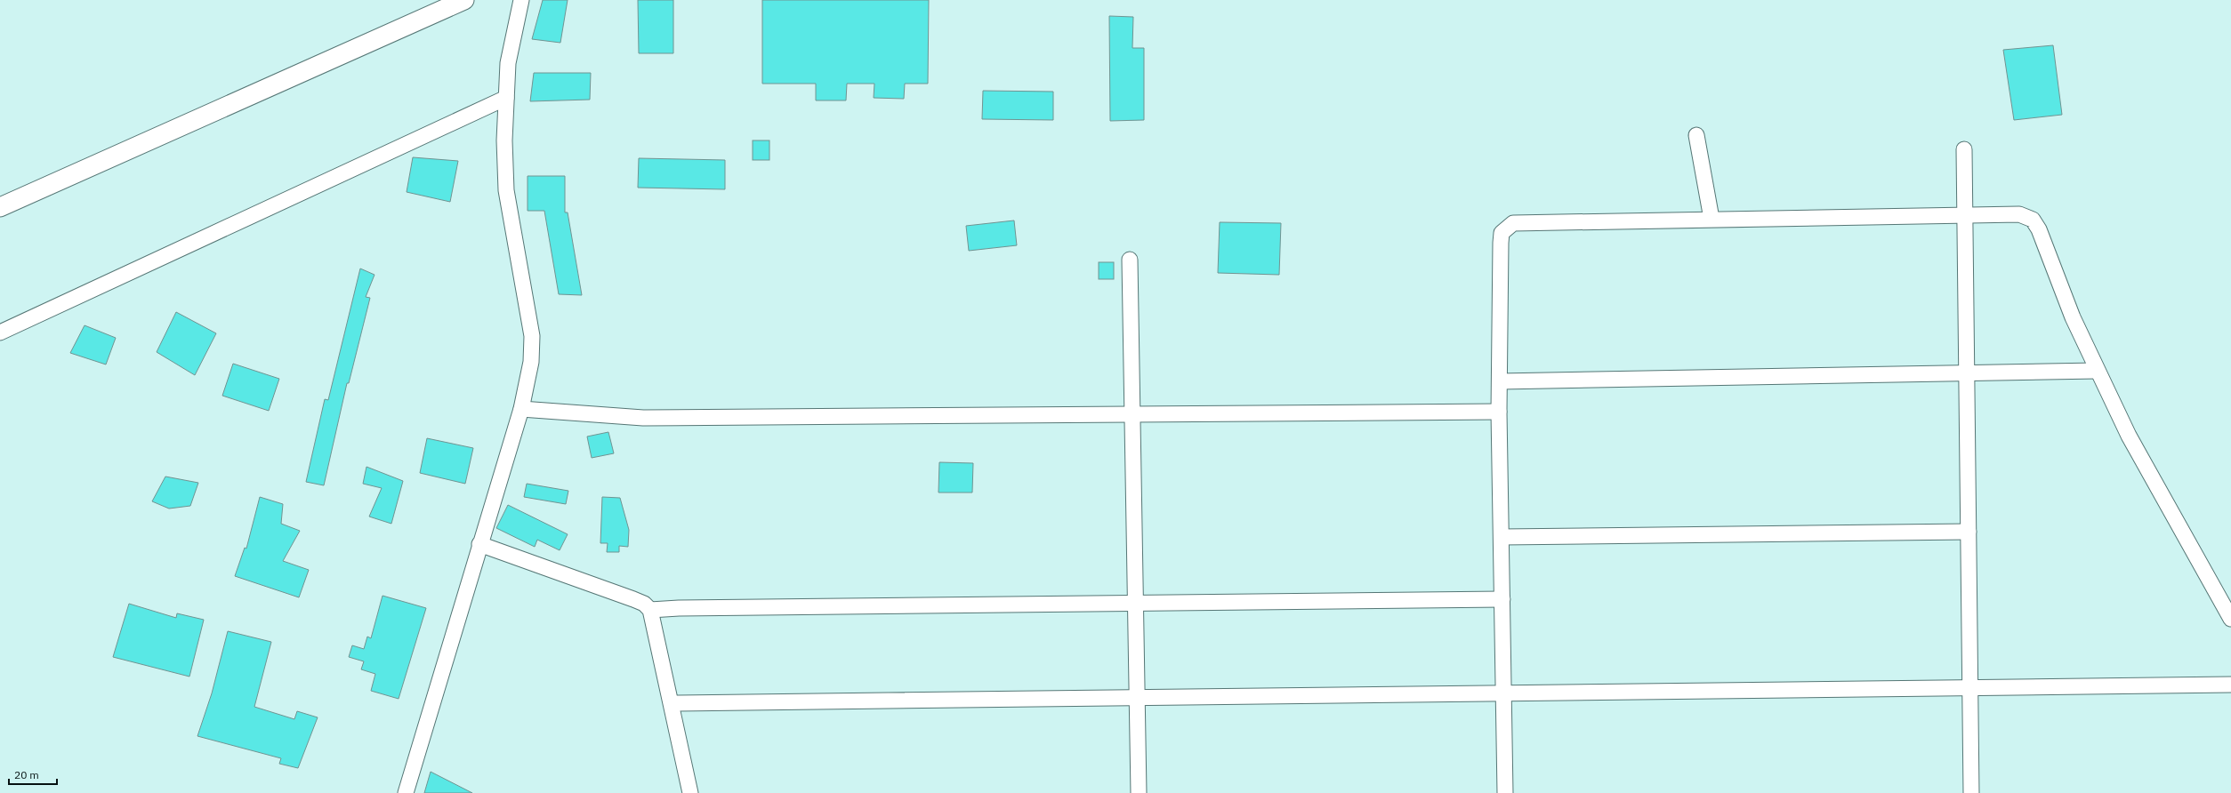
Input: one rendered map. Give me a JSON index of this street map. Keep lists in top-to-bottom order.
{
  "scale_bar": "20 m"
}
